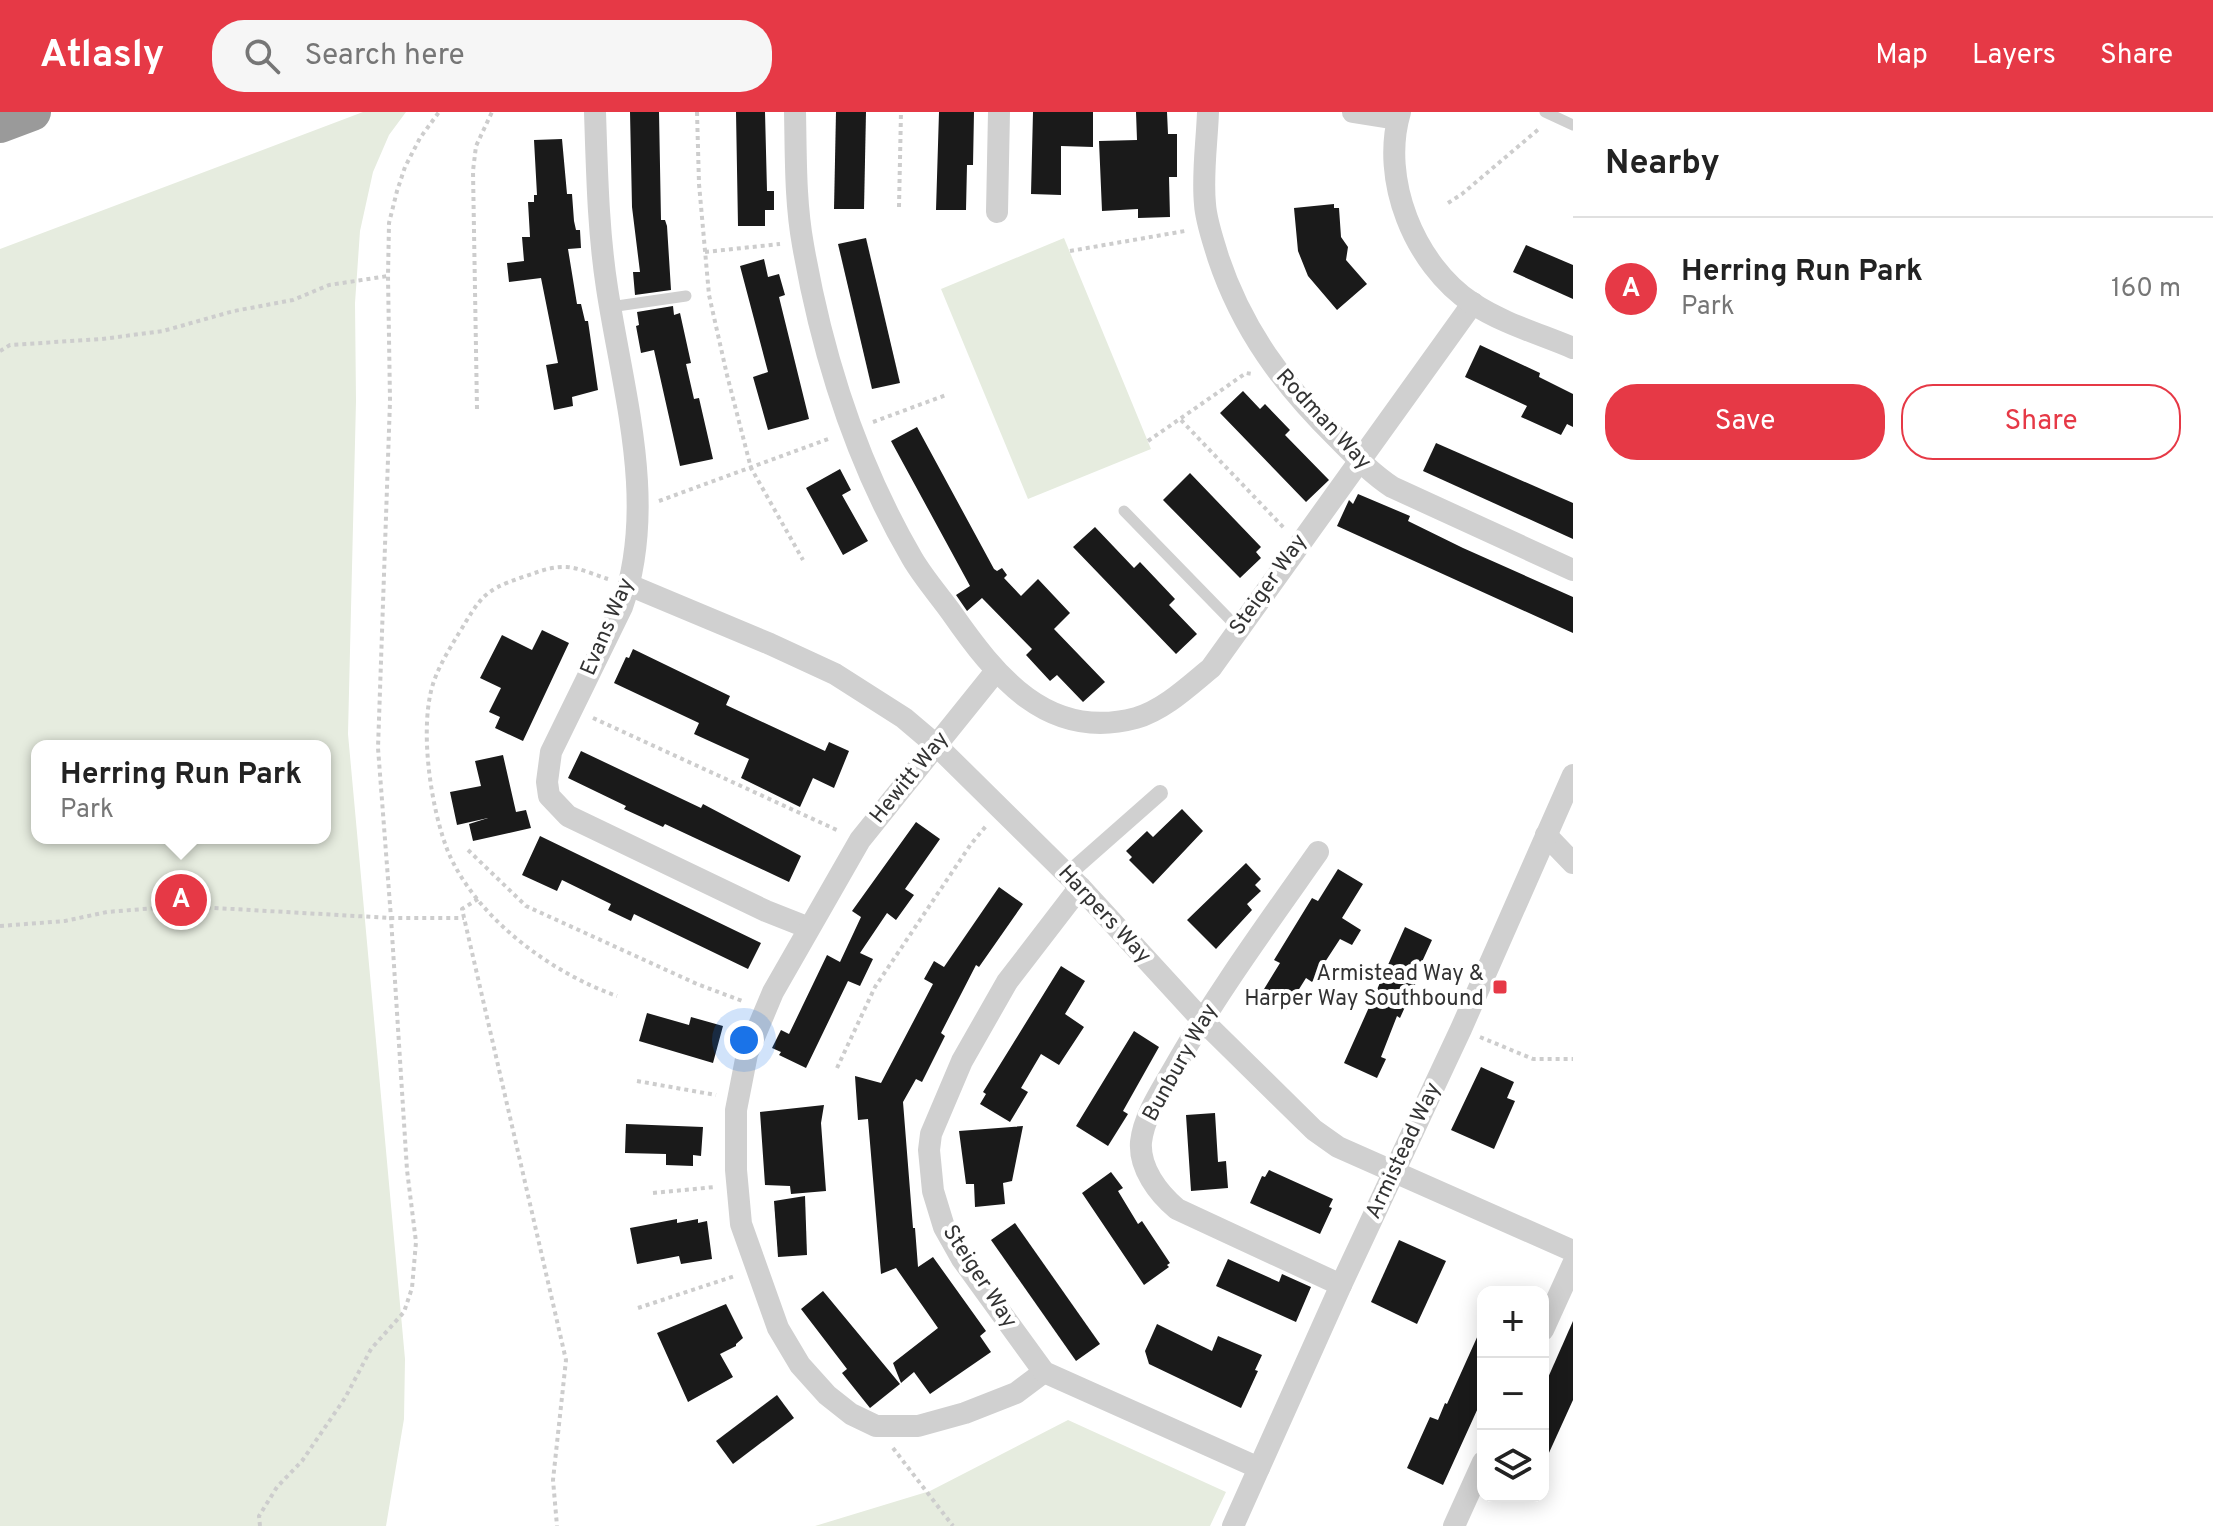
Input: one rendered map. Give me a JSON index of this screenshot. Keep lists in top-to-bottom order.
{
  "streets": {
    "street": [
      "Rodman Way",
      "Steiger Way",
      "Evans Way",
      "Hewitt Way",
      "Harpers Way",
      "Bunbury Way",
      "Armistead Way"
    ]
  },
  "crossings": [
    ["Rodman Way", "Steiger Way"],
    ["Steiger Way", "Hewitt Way"],
    ["Steiger Way", "Harpers Way"],
    ["Steiger Way", "Armistead Way"],
    ["Evans Way", "Hewitt Way"],
    ["Evans Way", "Harpers Way"],
    ["Hewitt Way", "Harpers Way"],
    ["Harpers Way", "Bunbury Way"],
    ["Harpers Way", "Armistead Way"],
    ["Bunbury Way", "Armistead Way"]
  ],
  "places": {
    "transit": ["Armistead Way & Harper Way Southbound"]
  },
  "page": {
    "header": "Atlasly",
    "search": "Search here",
    "nav": ["Map", "Layers", "Share"],
    "heading": "Nearby",
    "list": [
      {
        "mark": "A",
        "name": "Herring Run Park",
        "note": "Park",
        "value": "160 m"
      }
    ],
    "buttons": ["Save", "Share"],
    "popup": ["Herring Run Park", "Park"],
    "pins": "A",
    "map_buttons": ["+", "−"]
  }
}
